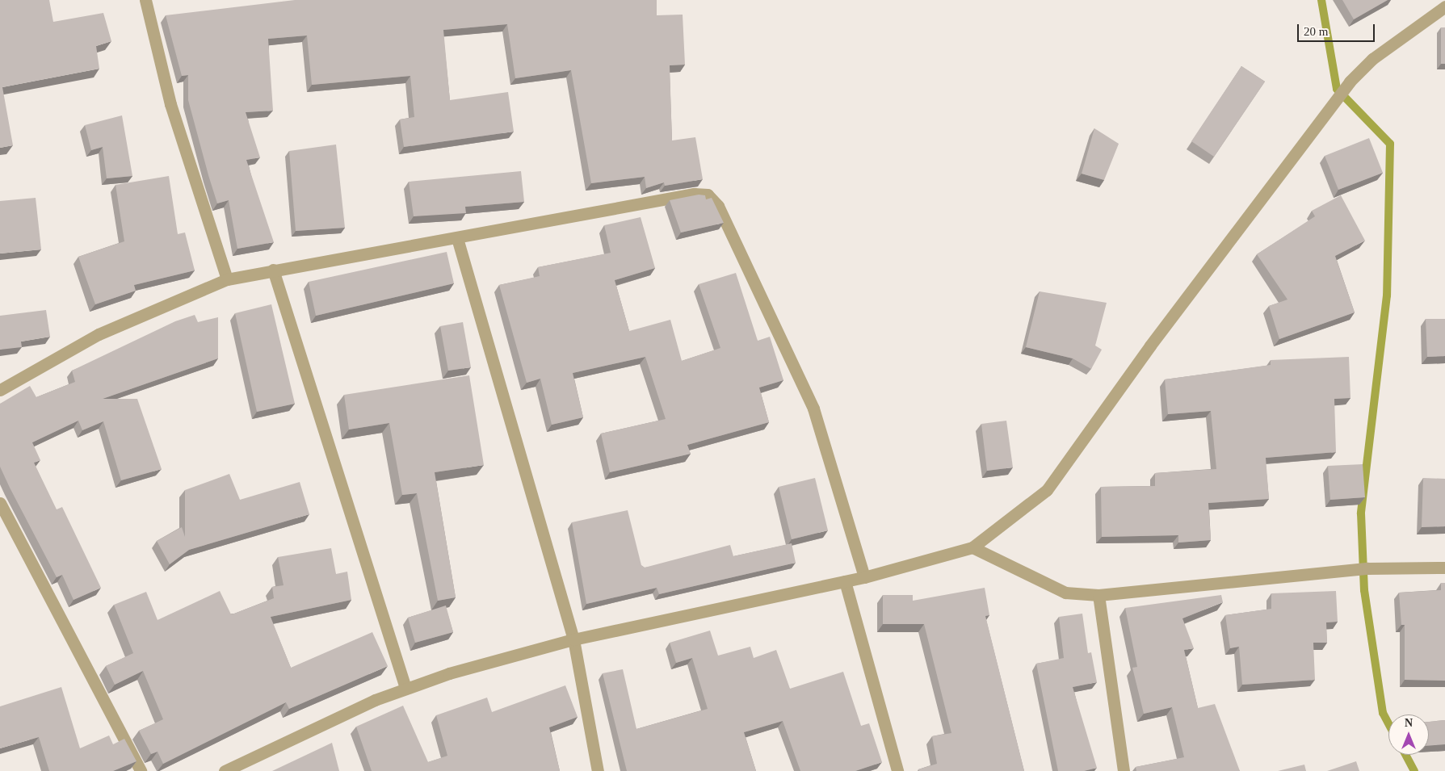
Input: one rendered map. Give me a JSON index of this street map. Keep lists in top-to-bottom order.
{
  "scale_bar": "20 m",
  "north": "top"
}
